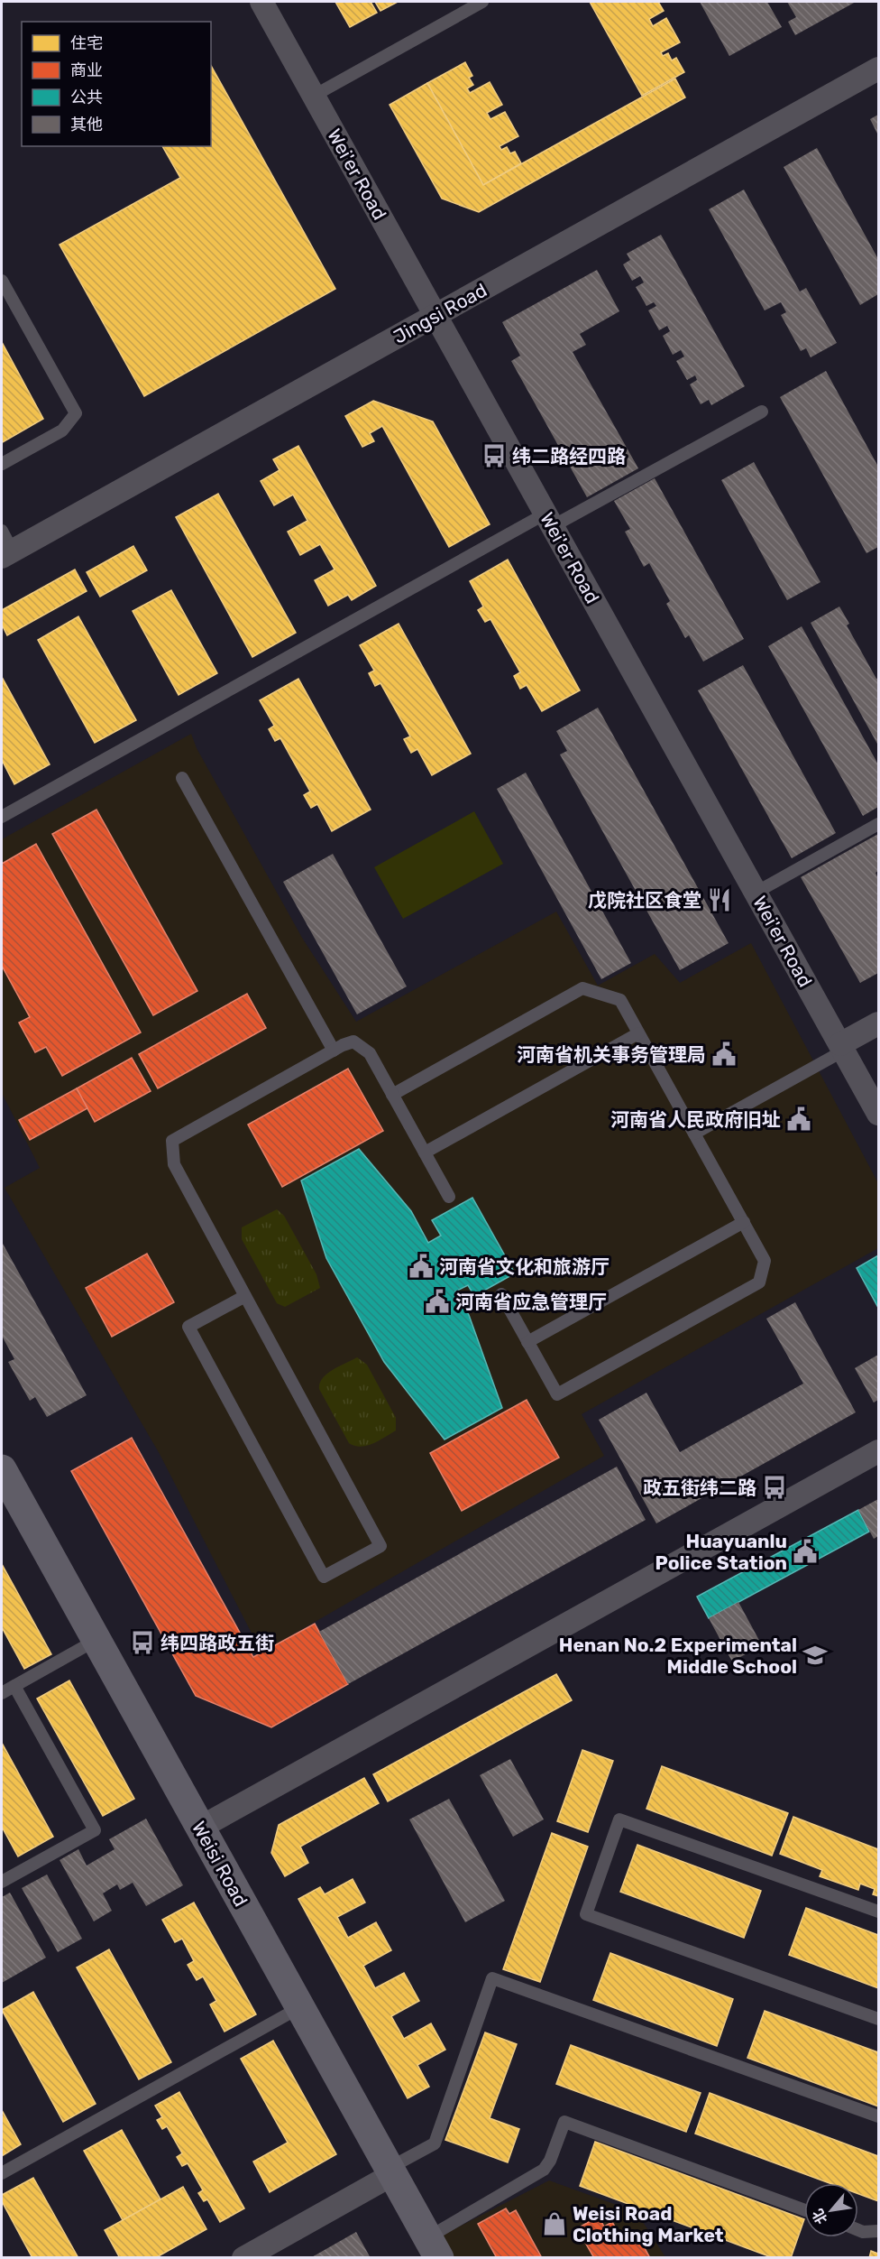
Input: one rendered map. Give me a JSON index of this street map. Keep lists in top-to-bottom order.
{
  "streets": {
    "street": ["Wei'er Road", "Jingsi Road", "Weisi Road"]
  },
  "crossings": [
    ["Wei'er Road", "Jingsi Road"]
  ],
  "places": {
    "bus stop": ["纬二路经四路", "政五街纬二路", "纬四路政五街"],
    "restaurant": ["戊院社区食堂"],
    "public building": [
      "河南省机关事务管理局",
      "河南省人民政府旧址",
      "河南省文化和旅游厅",
      "河南省应急管理厅",
      "Huayuanlu Police Station"
    ],
    "school or university": ["Henan No.2 Experimental Middle School"],
    "shop": ["Weisi Road Clothing Market"]
  },
  "legend": [
    "住宅",
    "商业",
    "公共",
    "其他"
  ],
  "north": "bottom left"
}
